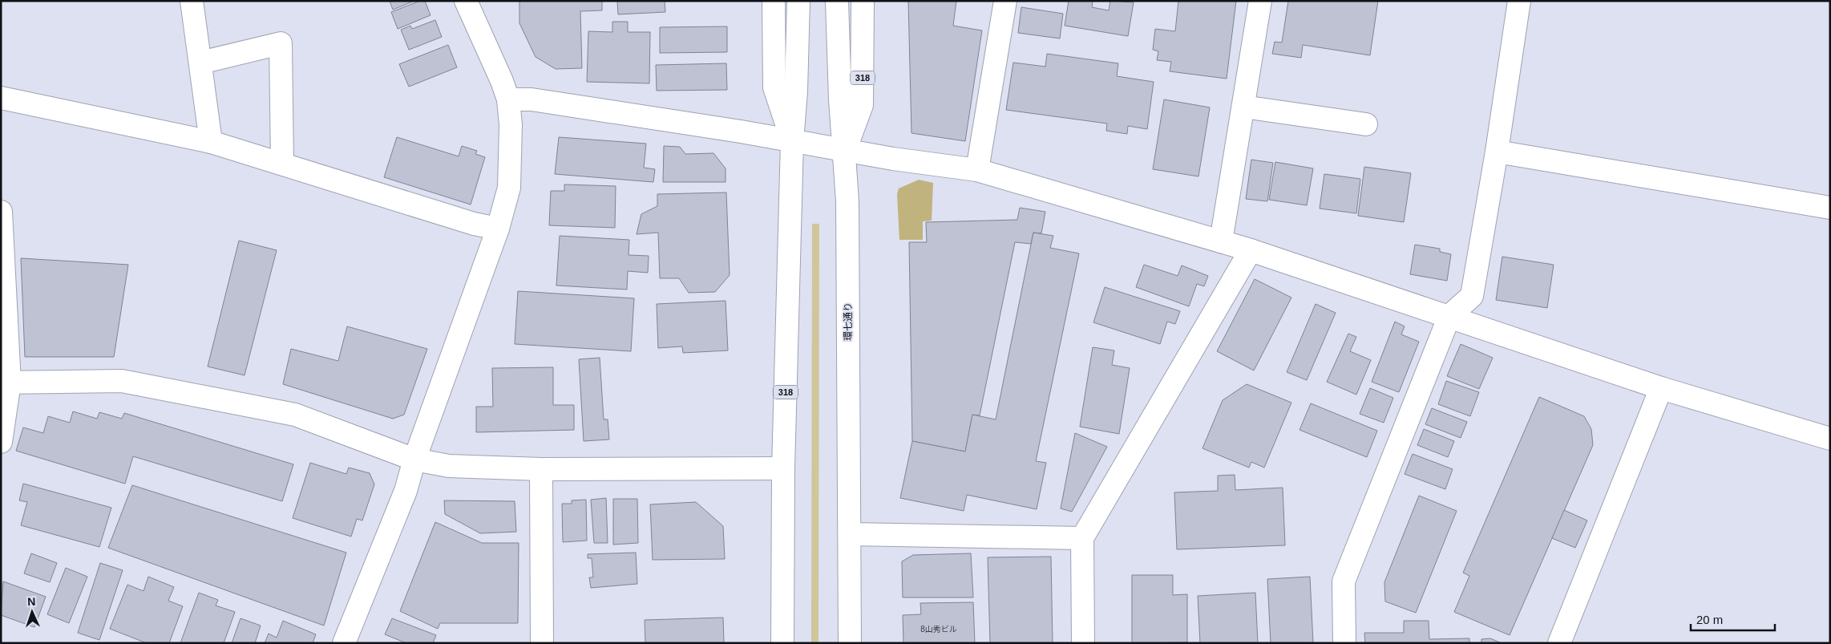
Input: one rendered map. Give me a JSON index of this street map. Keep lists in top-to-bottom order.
{
  "streets": {
    "street": ["318", "環七通り"]
  },
  "crossings": [
    ["318", "環七通り"]
  ],
  "house_numbers": ["8山秀ビル"],
  "scale_bar": "20 m",
  "north": "top"
}
